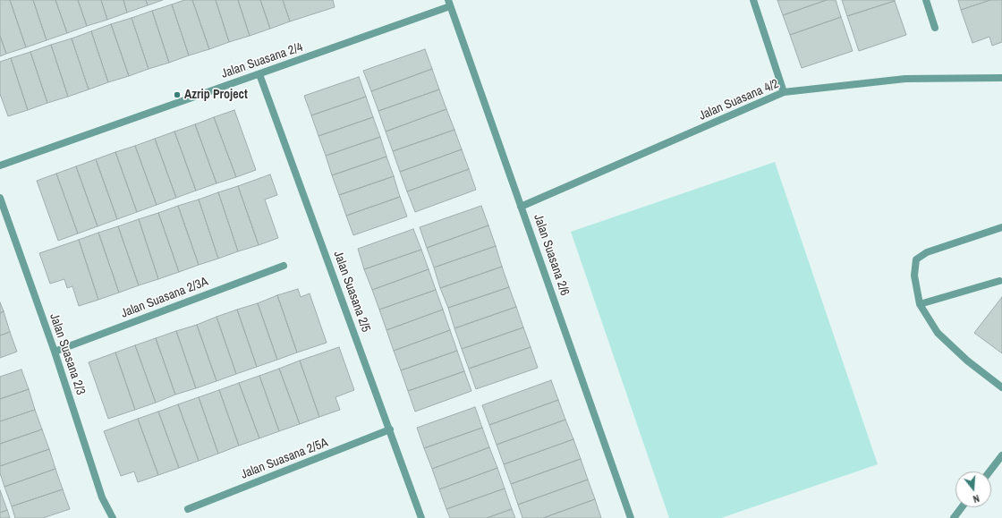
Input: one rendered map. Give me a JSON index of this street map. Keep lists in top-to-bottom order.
{
  "streets": {
    "street": [
      "Jalan Suasana 2/4",
      "Jalan Suasana 4/2",
      "Jalan Suasana 2/6",
      "Jalan Suasana 2/5",
      "Jalan Suasana 2/3A",
      "Jalan Suasana 2/3",
      "Jalan Suasana 2/5A"
    ]
  },
  "crossings": [
    ["Jalan Suasana 2/4", "Jalan Suasana 2/6"],
    ["Jalan Suasana 2/4", "Jalan Suasana 2/5"],
    ["Jalan Suasana 4/2", "Jalan Suasana 2/6"],
    ["Jalan Suasana 2/5", "Jalan Suasana 2/5A"],
    ["Jalan Suasana 2/3A", "Jalan Suasana 2/3"]
  ],
  "places": ["Azrip Project"],
  "north": "bottom"
}
